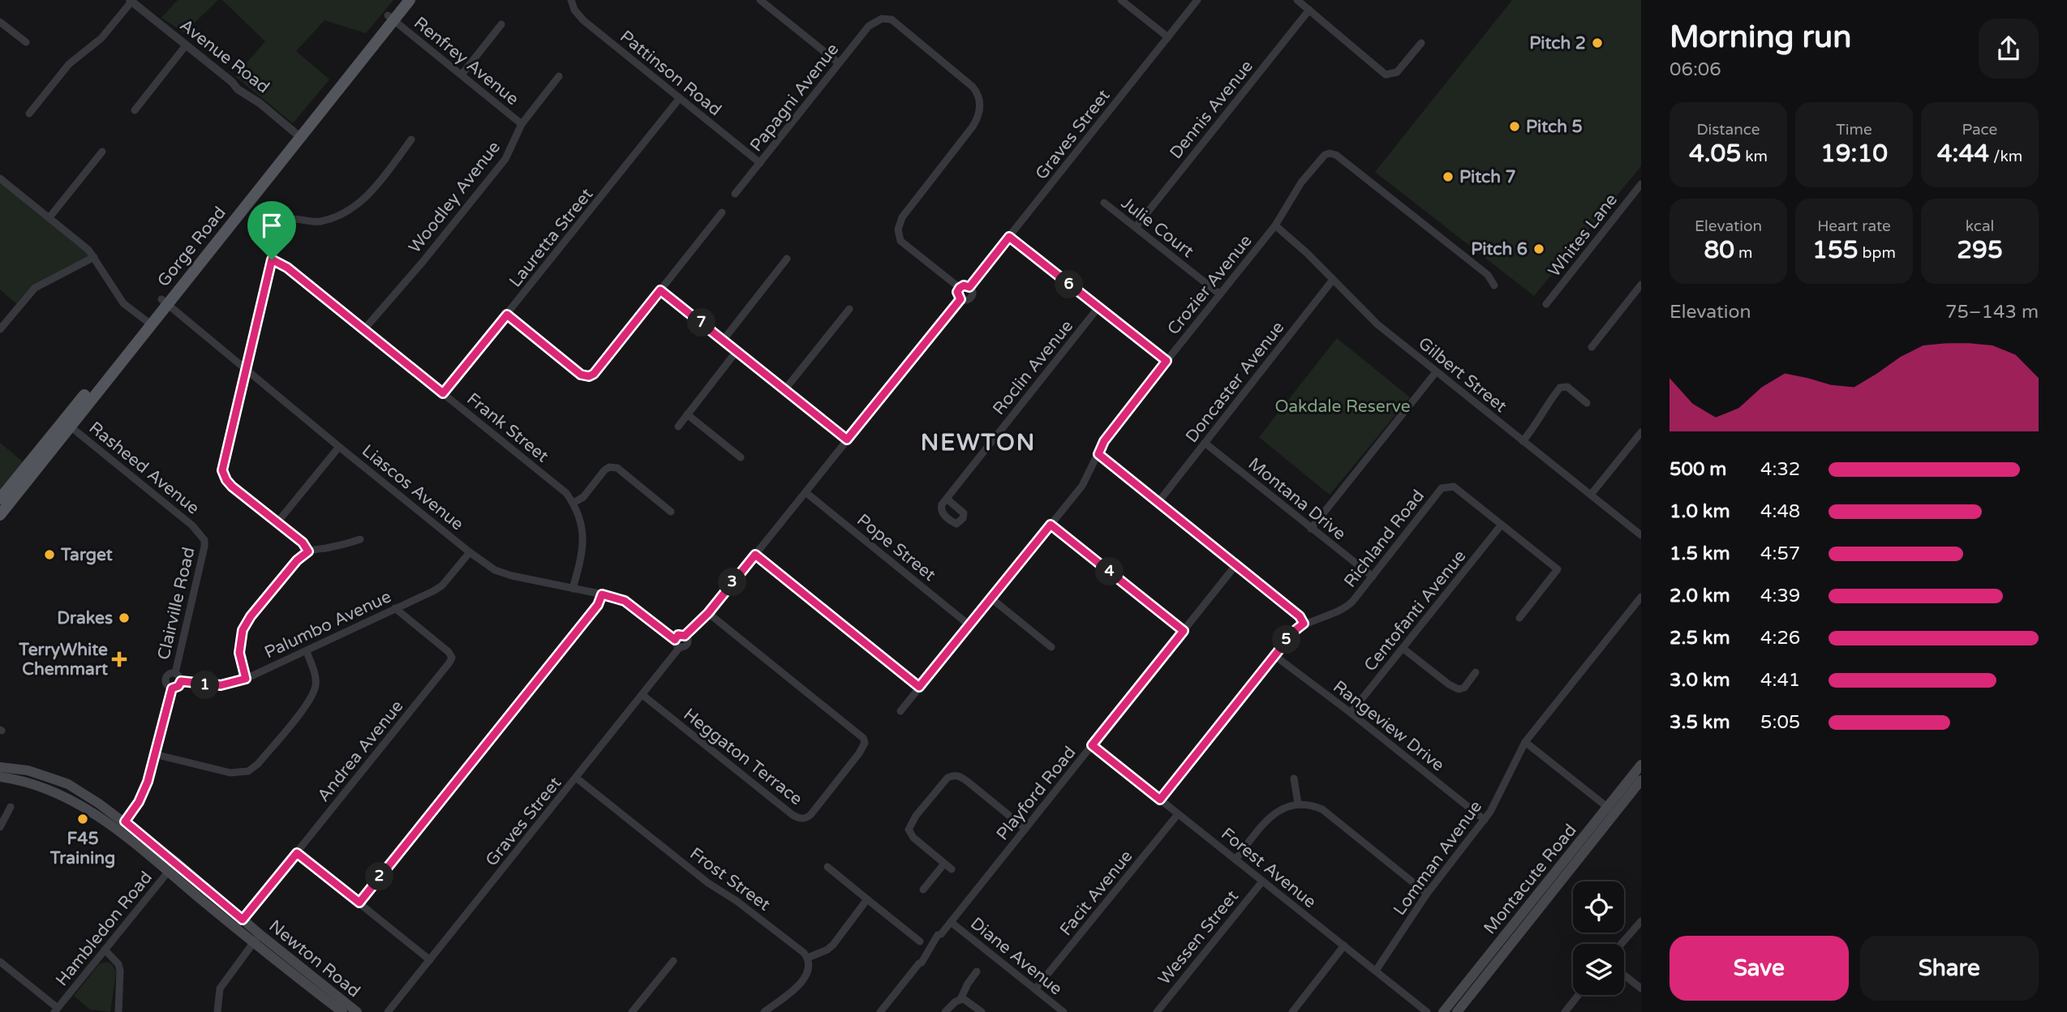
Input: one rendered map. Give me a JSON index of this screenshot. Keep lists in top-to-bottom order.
{
  "streets": {
    "main road": ["Gorge Road", "Montacute Road", "Newton Road"],
    "street": [
      "Avenue Road",
      "Renfrey Avenue",
      "Pattinson Road",
      "Papagni Avenue",
      "Dennis Avenue",
      "Graves Street",
      "Woodley Avenue",
      "Julie Court",
      "Whites Lane",
      "Lauretta Street",
      "Crozier Avenue",
      "Roclin Avenue",
      "Gilbert Street",
      "Doncaster Avenue",
      "Frank Street",
      "Rasheed Avenue",
      "Liascos Avenue",
      "Montana Drive",
      "Richland Road",
      "Pope Street",
      "Clairville Road",
      "Centofanti Avenue",
      "Palumbo Avenue",
      "Rangeview Drive",
      "Andrea Avenue",
      "Heggaton Terrace",
      "Playford Road",
      "Lomman Avenue",
      "Forest Avenue",
      "Frost Street",
      "Facit Avenue",
      "Hambledon Road",
      "Wessen Street",
      "Diane Avenue"
    ]
  },
  "crossings": [
    ["Avenue Road", "Gorge Road"],
    ["Renfrey Avenue", "Woodley Avenue"],
    ["Renfrey Avenue", "Gorge Road"],
    ["Pattinson Road", "Papagni Avenue"],
    ["Pattinson Road", "Lauretta Street"],
    ["Papagni Avenue", "Graves Street"],
    ["Dennis Avenue", "Julie Court"],
    ["Graves Street", "Liascos Avenue"],
    ["Graves Street", "Heggaton Terrace"],
    ["Graves Street", "Frost Street"],
    ["Woodley Avenue", "Frank Street"],
    ["Julie Court", "Crozier Avenue"],
    ["Lauretta Street", "Frank Street"],
    ["Gorge Road", "Rasheed Avenue"],
    ["Gorge Road", "Liascos Avenue"],
    ["Crozier Avenue", "Gilbert Street"],
    ["Crozier Avenue", "Pope Street"],
    ["Gilbert Street", "Doncaster Avenue"],
    ["Doncaster Avenue", "Montana Drive"],
    ["Frank Street", "Liascos Avenue"],
    ["Rasheed Avenue", "Clairville Road"],
    ["Liascos Avenue", "Palumbo Avenue"],
    ["Montana Drive", "Richland Road"],
    ["Richland Road", "Centofanti Avenue"],
    ["Richland Road", "Rangeview Drive"],
    ["Richland Road", "Forest Avenue"],
    ["Clairville Road", "Palumbo Avenue"],
    ["Centofanti Avenue", "Rangeview Drive"],
    ["Palumbo Avenue", "Andrea Avenue"],
    ["Rangeview Drive", "Lomman Avenue"],
    ["Andrea Avenue", "Newton Road"],
    ["Playford Road", "Forest Avenue"],
    ["Playford Road", "Diane Avenue"],
    ["Lomman Avenue", "Forest Avenue"],
    ["Forest Avenue", "Facit Avenue"],
    ["Forest Avenue", "Wessen Street"],
    ["Facit Avenue", "Diane Avenue"],
    ["Hambledon Road", "Newton Road"]
  ],
  "districts": ["NEWTON"],
  "parks": ["Oakdale Reserve"],
  "places": {
    "other": [
      "Pitch 2",
      "Pitch 5",
      "Pitch 7",
      "Pitch 6",
      "Target",
      "Drakes",
      "F45 Training"
    ],
    "health": ["TerryWhite Chemmart"]
  },
  "page": {
    "heading": ["Morning run", "06:06"],
    "stats": [
      ["Distance", "4.05 km"],
      ["Time", "19:10"],
      ["Pace", "4:44 /km"],
      ["Elevation", "80 m"],
      ["Heart rate", "155 bpm"],
      ["kcal", "295"]
    ],
    "pins": [
      "6",
      "7",
      "4",
      "3",
      "5",
      "1",
      "2"
    ],
    "chart": ["Elevation", "75–143 m"],
    "list": [
      {
        "name": "500 m",
        "note": "4:32"
      },
      {
        "name": "1.0 km",
        "note": "4:48"
      },
      {
        "name": "1.5 km",
        "note": "4:57"
      },
      {
        "name": "2.0 km",
        "note": "4:39"
      },
      {
        "name": "2.5 km",
        "note": "4:26"
      },
      {
        "name": "3.0 km",
        "note": "4:41"
      },
      {
        "name": "3.5 km",
        "note": "5:05"
      }
    ],
    "buttons": ["Save", "Share"]
  }
}
